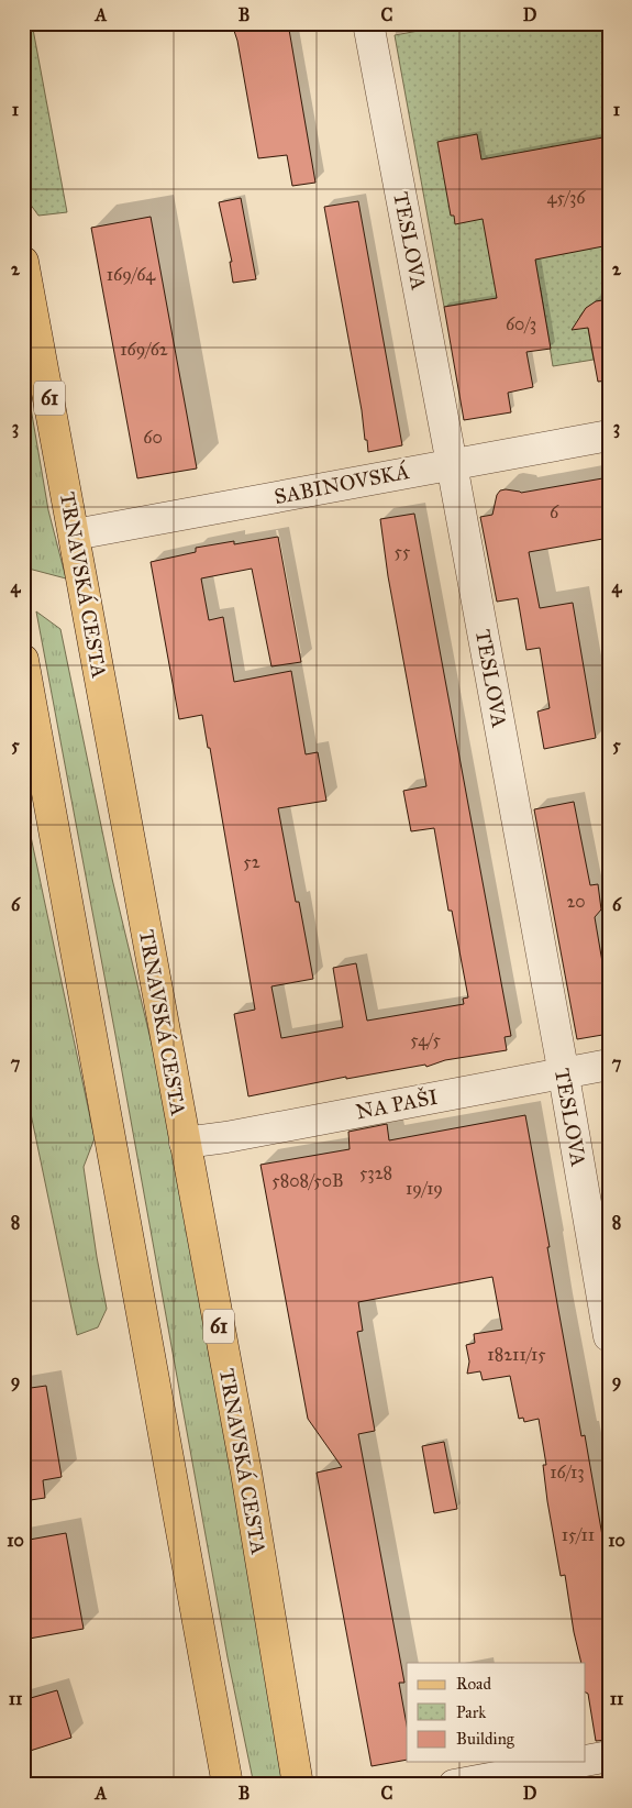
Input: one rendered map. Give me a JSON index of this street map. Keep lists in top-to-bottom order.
{
  "streets": {
    "main road": ["61", "TRNAVSKÁ CESTA"],
    "street": ["TESLOVA", "SABINOVSKÁ", "NA PAŠI"]
  },
  "crossings": [
    ["TESLOVA", "SABINOVSKÁ"],
    ["TESLOVA", "NA PAŠI"],
    ["SABINOVSKÁ", "TRNAVSKÁ CESTA"],
    ["TRNAVSKÁ CESTA", "NA PAŠI"]
  ],
  "house_numbers": [
    "45/36",
    "169/64",
    "60/3",
    "169/62",
    "60",
    "6",
    "55",
    "52",
    "20",
    "54/5",
    "5328",
    "5808/50B",
    "19/19",
    "18211/15",
    "16/13",
    "15/11"
  ],
  "legend": ["Road", "Park", "Building"],
  "grid": {
    "columns": [
      "A",
      "B",
      "C",
      "D"
    ],
    "rows": [
      "1",
      "2",
      "3",
      "4",
      "5",
      "6",
      "7",
      "8",
      "9",
      "10",
      "11"
    ]
  }
}
